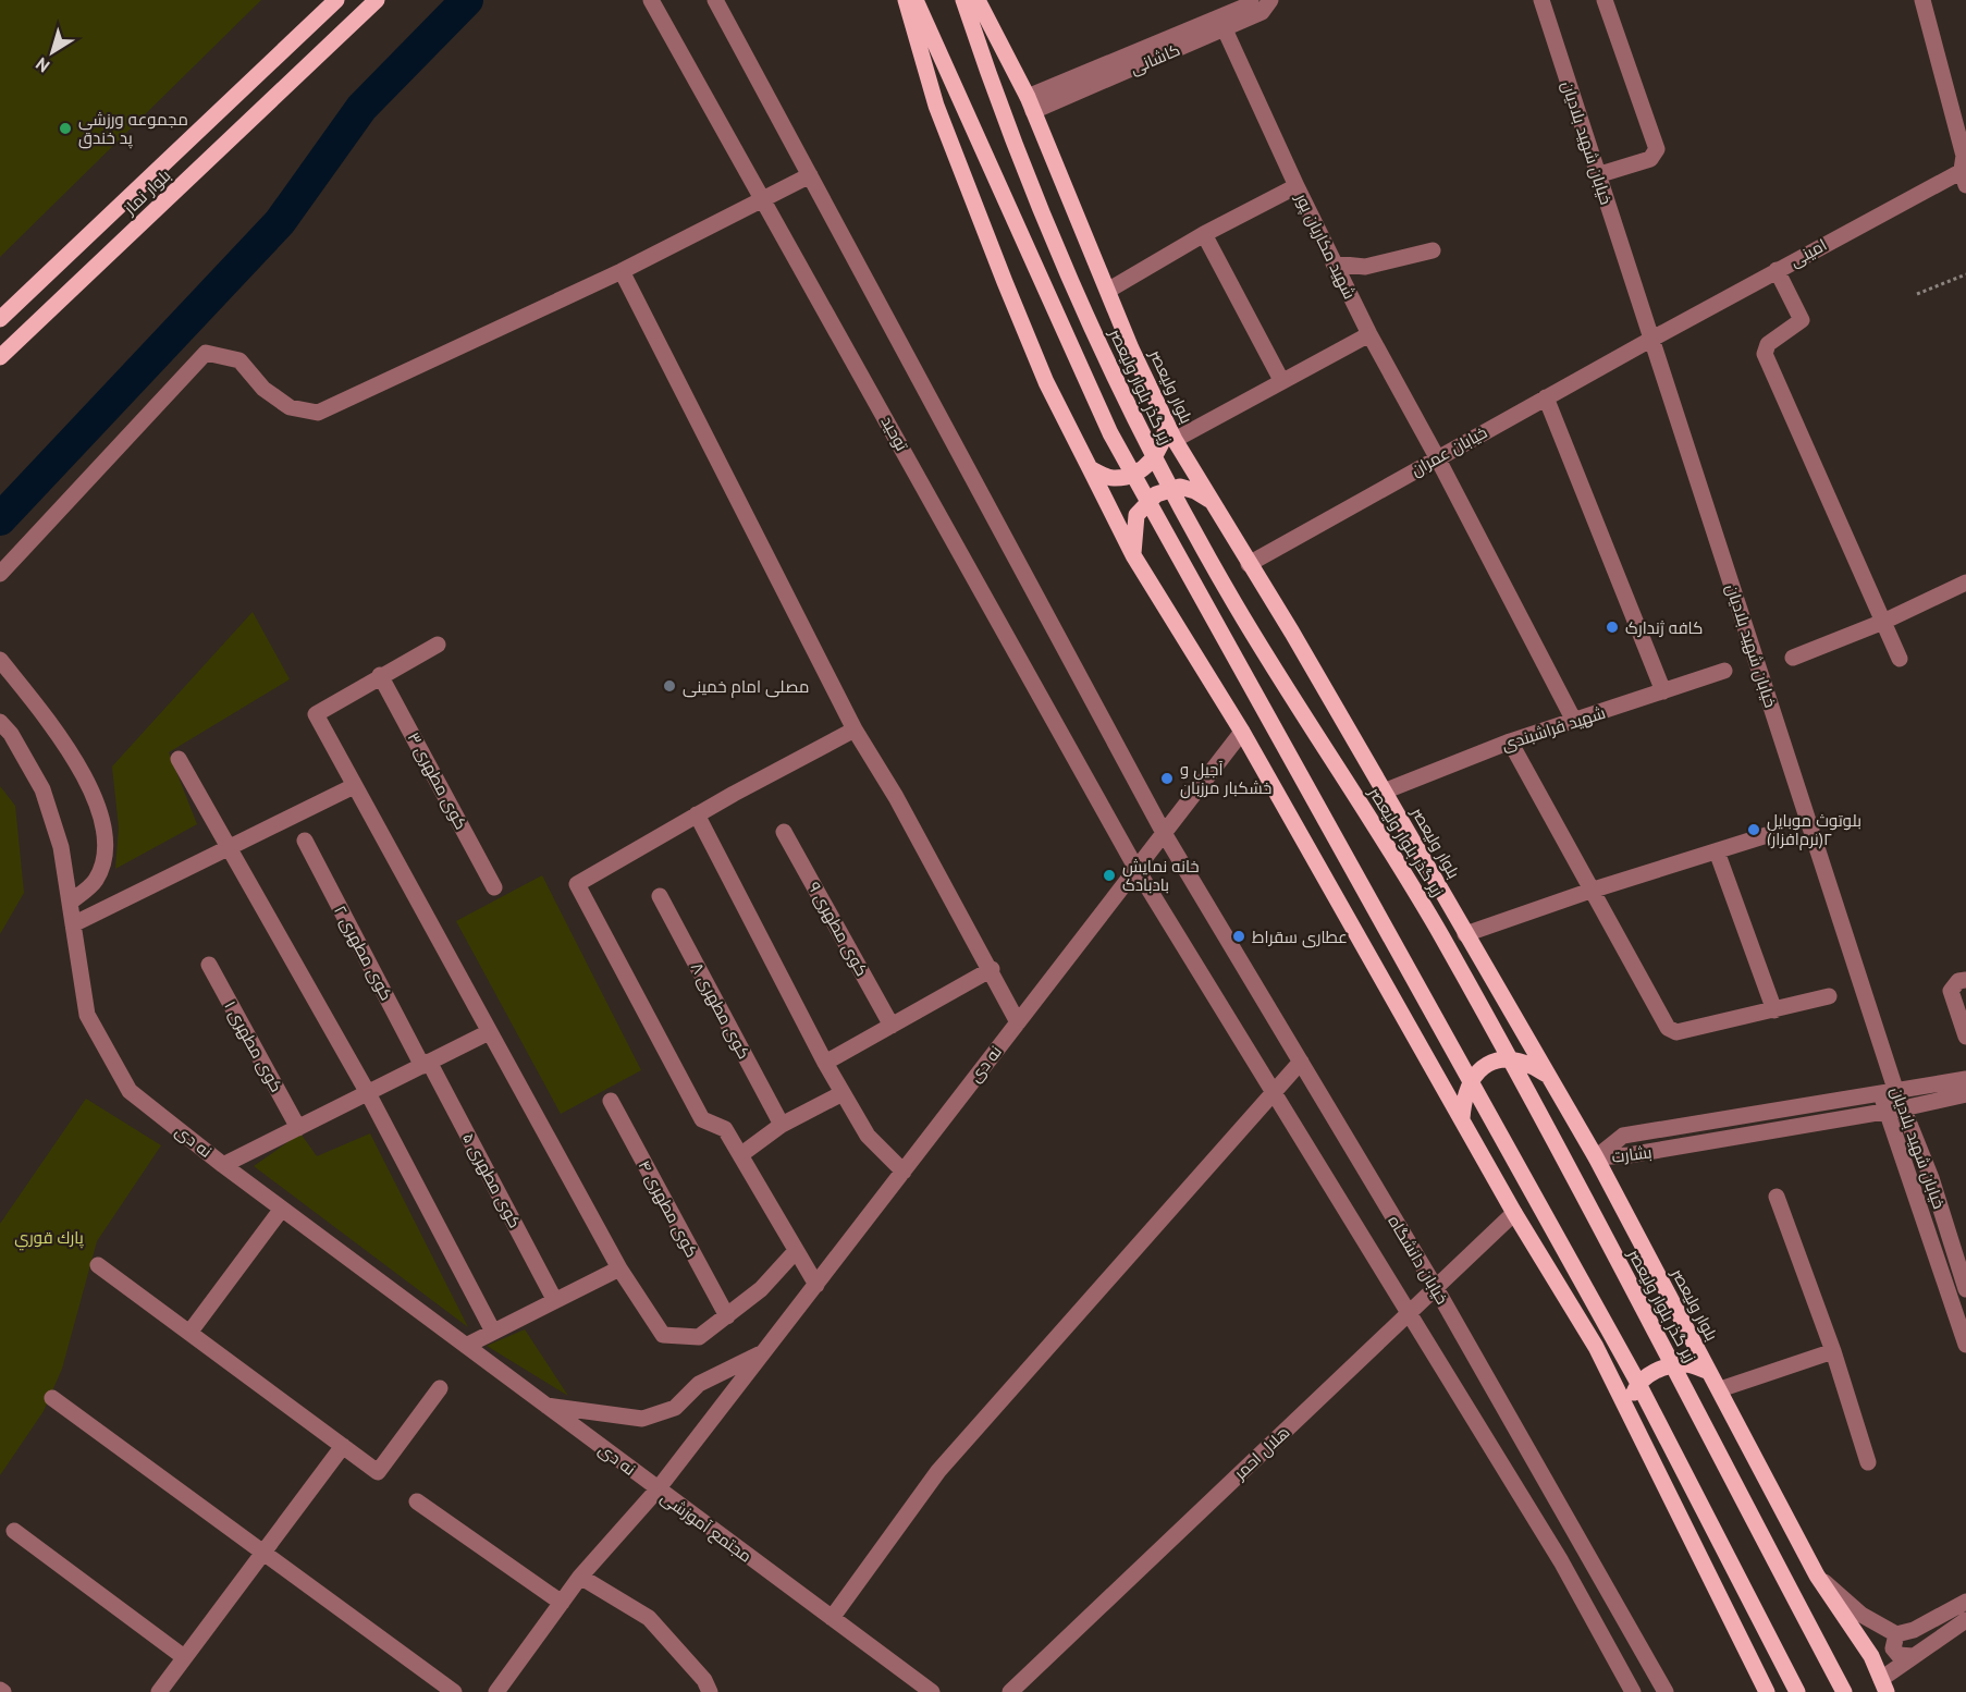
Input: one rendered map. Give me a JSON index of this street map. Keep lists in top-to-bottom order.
{
  "streets": {
    "main road": ["بلوار نماز", "زیر گذر بلوار ولیعصر", "بلوار ولیعصر"],
    "street": [
      "کاشانی",
      "خیابان شهید بلادیان",
      "شهید مکاریان پور",
      "امینی",
      "توحید",
      "خیابان عمران",
      "شهید فراشبندی",
      "کوی مطهری ۳",
      "کوی مطهری ۹",
      "کوی مطهری ۲",
      "کوی مطهری ۸",
      "کوی مطهری ۱",
      "نه دی",
      "بشارت",
      "کوی مطهری ۵",
      "کوی مطهری ۴",
      "خیابان دانشگاه",
      "هلال احمر",
      "مجتمع آموزشی"
    ]
  },
  "crossings": [
    ["کاشانی", "شهید مکاریان پور"],
    ["کاشانی", "بلوار ولیعصر"],
    ["خیابان شهید بلادیان", "امینی"],
    ["خیابان شهید بلادیان", "خیابان عمران"],
    ["خیابان شهید بلادیان", "بشارت"],
    ["شهید مکاریان پور", "خیابان عمران"],
    ["شهید مکاریان پور", "شهید فراشبندی"],
    ["امینی", "خیابان عمران"],
    ["بلوار ولیعصر", "خیابان عمران"],
    ["بلوار ولیعصر", "شهید فراشبندی"],
    ["بلوار ولیعصر", "بشارت"],
    ["توحید", "نه دی"],
    ["کوی مطهری ۲", "کوی مطهری ۵"],
    ["نه دی", "خیابان دانشگاه"],
    ["نه دی", "مجتمع آموزشی"],
    ["خیابان دانشگاه", "هلال احمر"]
  ],
  "parks": ["پارك قوري"],
  "places": [
    "مجموعه ورزشی پد خندق",
    "کافه ژندارک",
    "مصلی امام خمینی",
    "آجیل و خشکبار مرزبان",
    "بلوتوث موبایل (نرم‌افزار)۲",
    "خانه نمایش بادبادک",
    "عطاری سقراط"
  ],
  "north": "bottom left"
}
